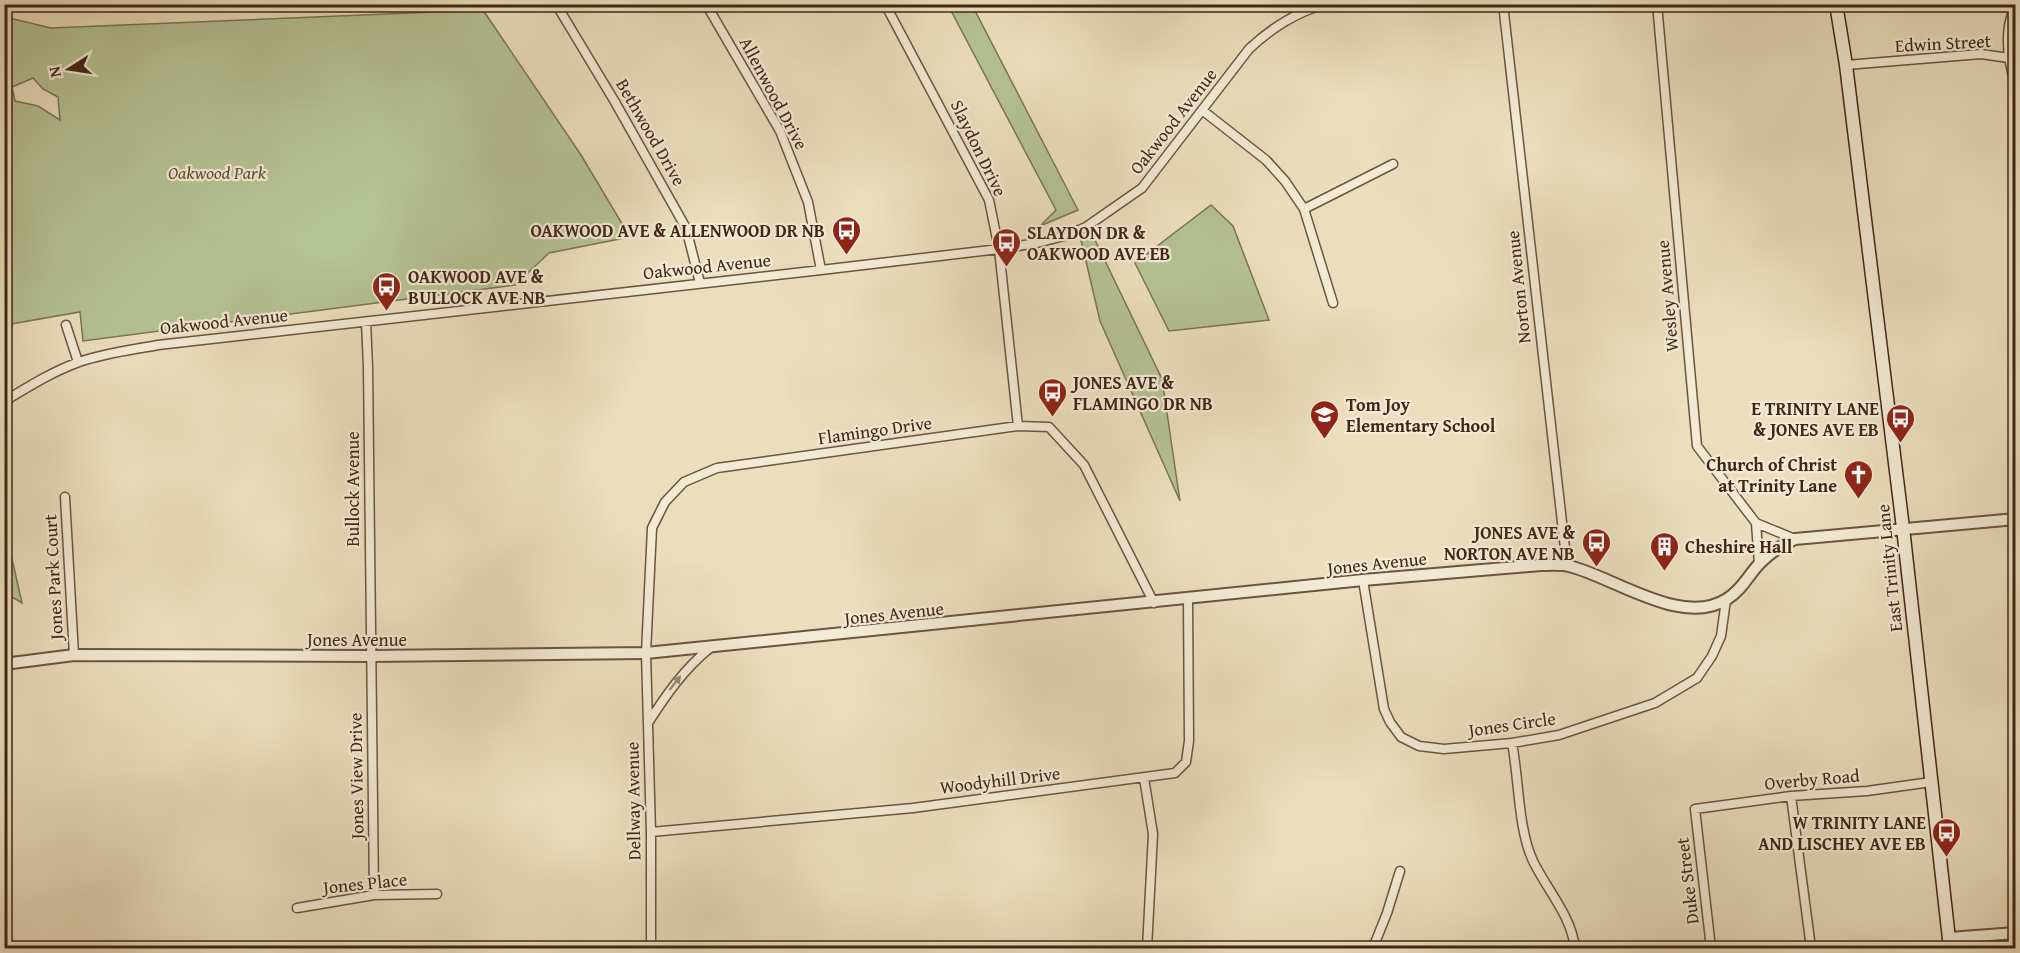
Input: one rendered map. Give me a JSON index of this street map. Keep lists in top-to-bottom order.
{
  "streets": {
    "main road": ["East Trinity Lane"],
    "street": [
      "Edwin Street",
      "Allenwood Drive",
      "Oakwood Avenue",
      "Bethwood Drive",
      "Slaydon Drive",
      "Norton Avenue",
      "Wesley Avenue",
      "Flamingo Drive",
      "Bullock Avenue",
      "Jones Avenue",
      "Jones Park Court",
      "Jones Circle",
      "Jones View Drive",
      "Overby Road",
      "Woodyhill Drive",
      "Dellway Avenue",
      "Duke Street",
      "Jones Place"
    ]
  },
  "crossings": [
    ["Edwin Street", "East Trinity Lane"],
    ["Allenwood Drive", "Oakwood Avenue"],
    ["Oakwood Avenue", "Bethwood Drive"],
    ["Oakwood Avenue", "Slaydon Drive"],
    ["Oakwood Avenue", "Bullock Avenue"],
    ["Slaydon Drive", "Flamingo Drive"],
    ["Norton Avenue", "Jones Avenue"],
    ["Flamingo Drive", "Jones Avenue"],
    ["Flamingo Drive", "Dellway Avenue"],
    ["Bullock Avenue", "Jones Avenue"],
    ["Bullock Avenue", "Jones View Drive"],
    ["Jones Avenue", "East Trinity Lane"],
    ["Jones Avenue", "Jones Park Court"],
    ["Jones Avenue", "Jones Circle"],
    ["Jones Avenue", "Jones View Drive"],
    ["Jones Avenue", "Woodyhill Drive"],
    ["Jones Avenue", "Dellway Avenue"],
    ["East Trinity Lane", "Overby Road"],
    ["Jones View Drive", "Jones Place"],
    ["Overby Road", "Duke Street"],
    ["Woodyhill Drive", "Dellway Avenue"]
  ],
  "parks": ["Oakwood Park"],
  "places": {
    "bus stop": [
      "OAKWOOD AVE & ALLENWOOD DR NB",
      "SLAYDON DR & OAKWOOD AVE EB",
      "OAKWOOD AVE & BULLOCK AVE NB",
      "JONES AVE & FLAMINGO DR NB",
      "E TRINITY LANE & JONES AVE EB",
      "JONES AVE & NORTON AVE NB",
      "W TRINITY LANE AND LISCHEY AVE EB"
    ],
    "school or university": ["Tom Joy Elementary School"],
    "church": ["Church of Christ at Trinity Lane"],
    "building": ["Cheshire Hall"]
  },
  "north": "left"
}
